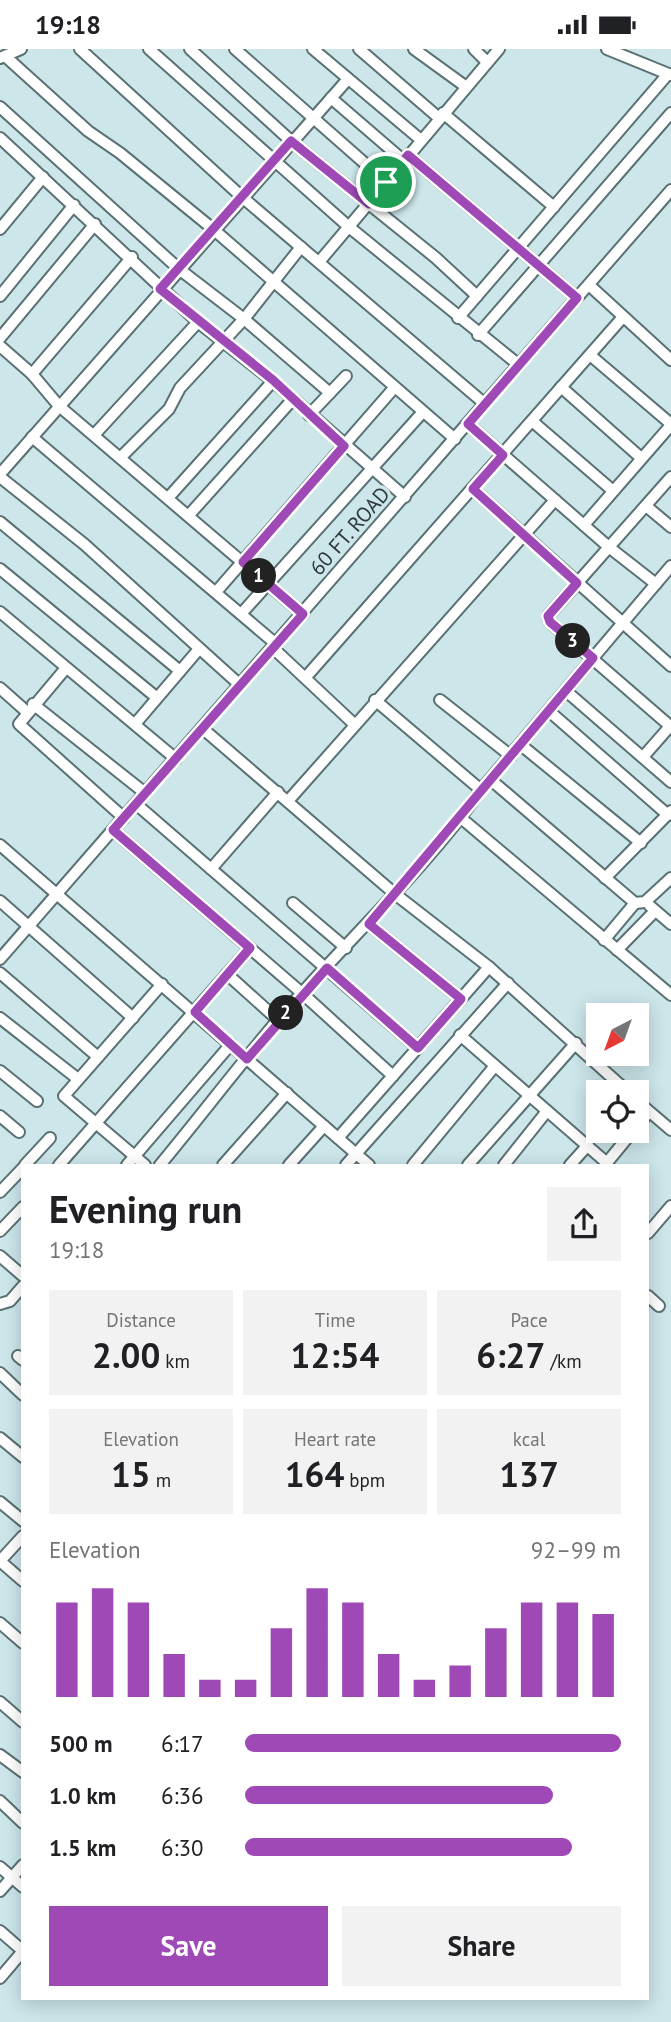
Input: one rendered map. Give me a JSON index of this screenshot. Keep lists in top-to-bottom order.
{
  "streets": {
    "street": ["60 FT. ROAD"]
  },
  "north": "bottom left",
  "page": {
    "status": "19:18",
    "pins": ["1", "3", "2"],
    "heading": ["Evening run", "19:18"],
    "stats": [
      ["Distance", "2.00 km"],
      ["Time", "12:54"],
      ["Pace", "6:27 /km"],
      ["Elevation", "15 m"],
      ["Heart rate", "164 bpm"],
      ["kcal", "137"]
    ],
    "chart": ["Elevation", "92–99 m"],
    "list": [
      {
        "name": "500 m",
        "note": "6:17"
      },
      {
        "name": "1.0 km",
        "note": "6:36"
      },
      {
        "name": "1.5 km",
        "note": "6:30"
      }
    ],
    "buttons": ["Save", "Share"]
  }
}
